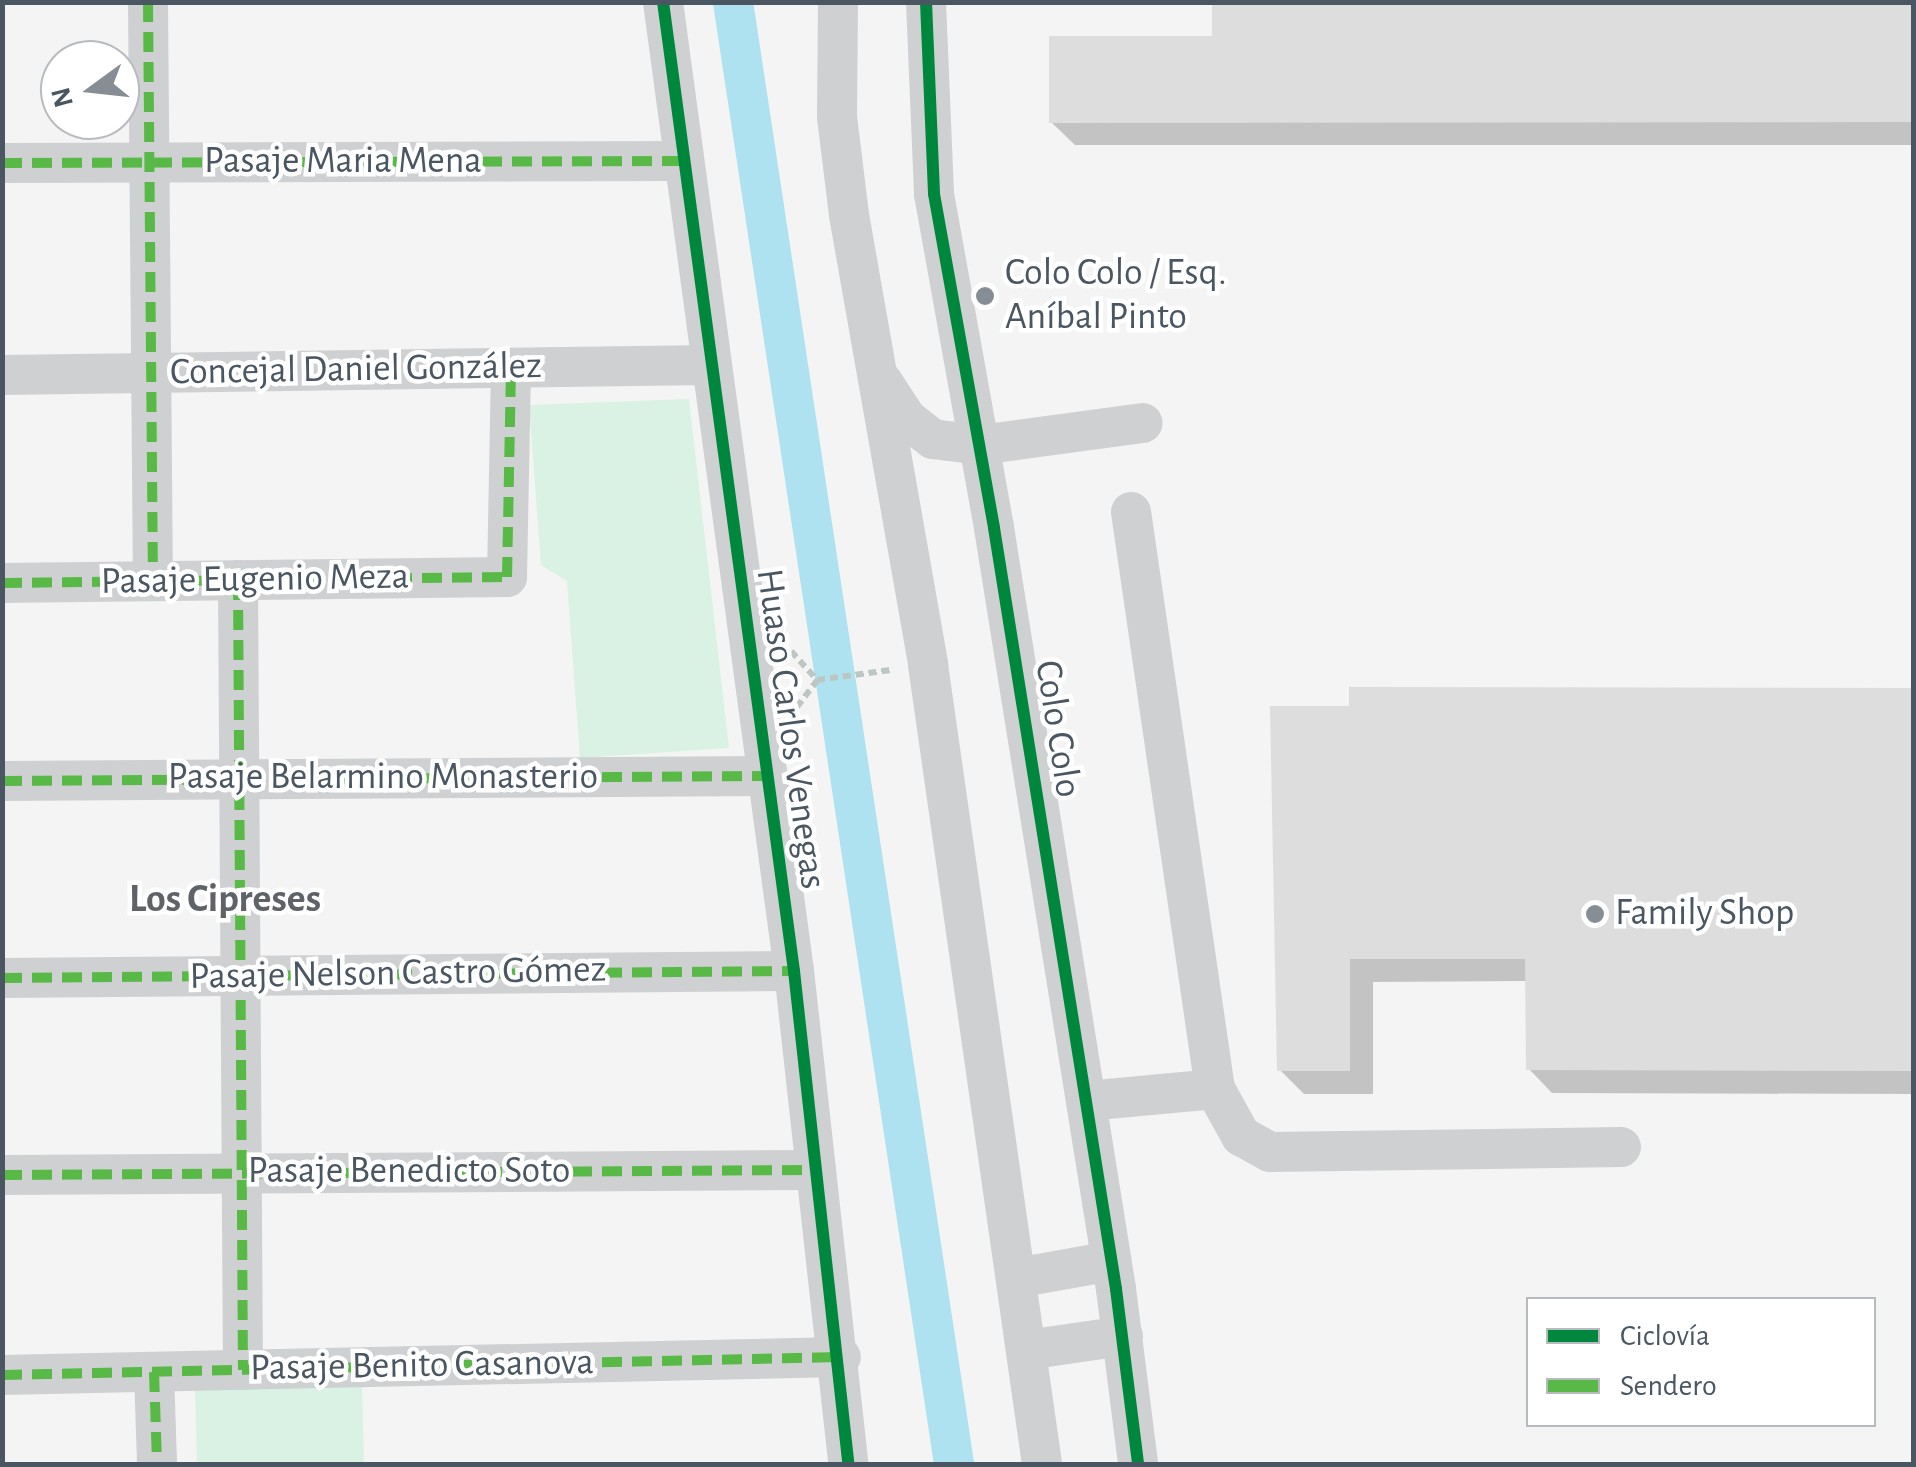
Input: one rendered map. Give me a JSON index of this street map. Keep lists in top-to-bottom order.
{
  "streets": {
    "street": [
      "Pasaje Maria Mena",
      "Concejal Daniel González",
      "Pasaje Eugenio Meza",
      "Huaso Carlos Venegas",
      "Colo Colo",
      "Pasaje Belarmino Monasterio",
      "Pasaje Nelson Castro Gómez",
      "Pasaje Benedicto Soto",
      "Pasaje Benito Casanova"
    ]
  },
  "crossings": [
    ["Pasaje Maria Mena", "Huaso Carlos Venegas"],
    ["Concejal Daniel González", "Pasaje Eugenio Meza"],
    ["Concejal Daniel González", "Huaso Carlos Venegas"],
    ["Huaso Carlos Venegas", "Pasaje Belarmino Monasterio"],
    ["Huaso Carlos Venegas", "Pasaje Nelson Castro Gómez"],
    ["Huaso Carlos Venegas", "Pasaje Benedicto Soto"],
    ["Huaso Carlos Venegas", "Pasaje Benito Casanova"]
  ],
  "districts": ["Los Cipreses"],
  "places": ["Colo Colo / Esq. Aníbal Pinto", "Family Shop"],
  "legend": ["Ciclovía", "Sendero"],
  "north": "left"
}
